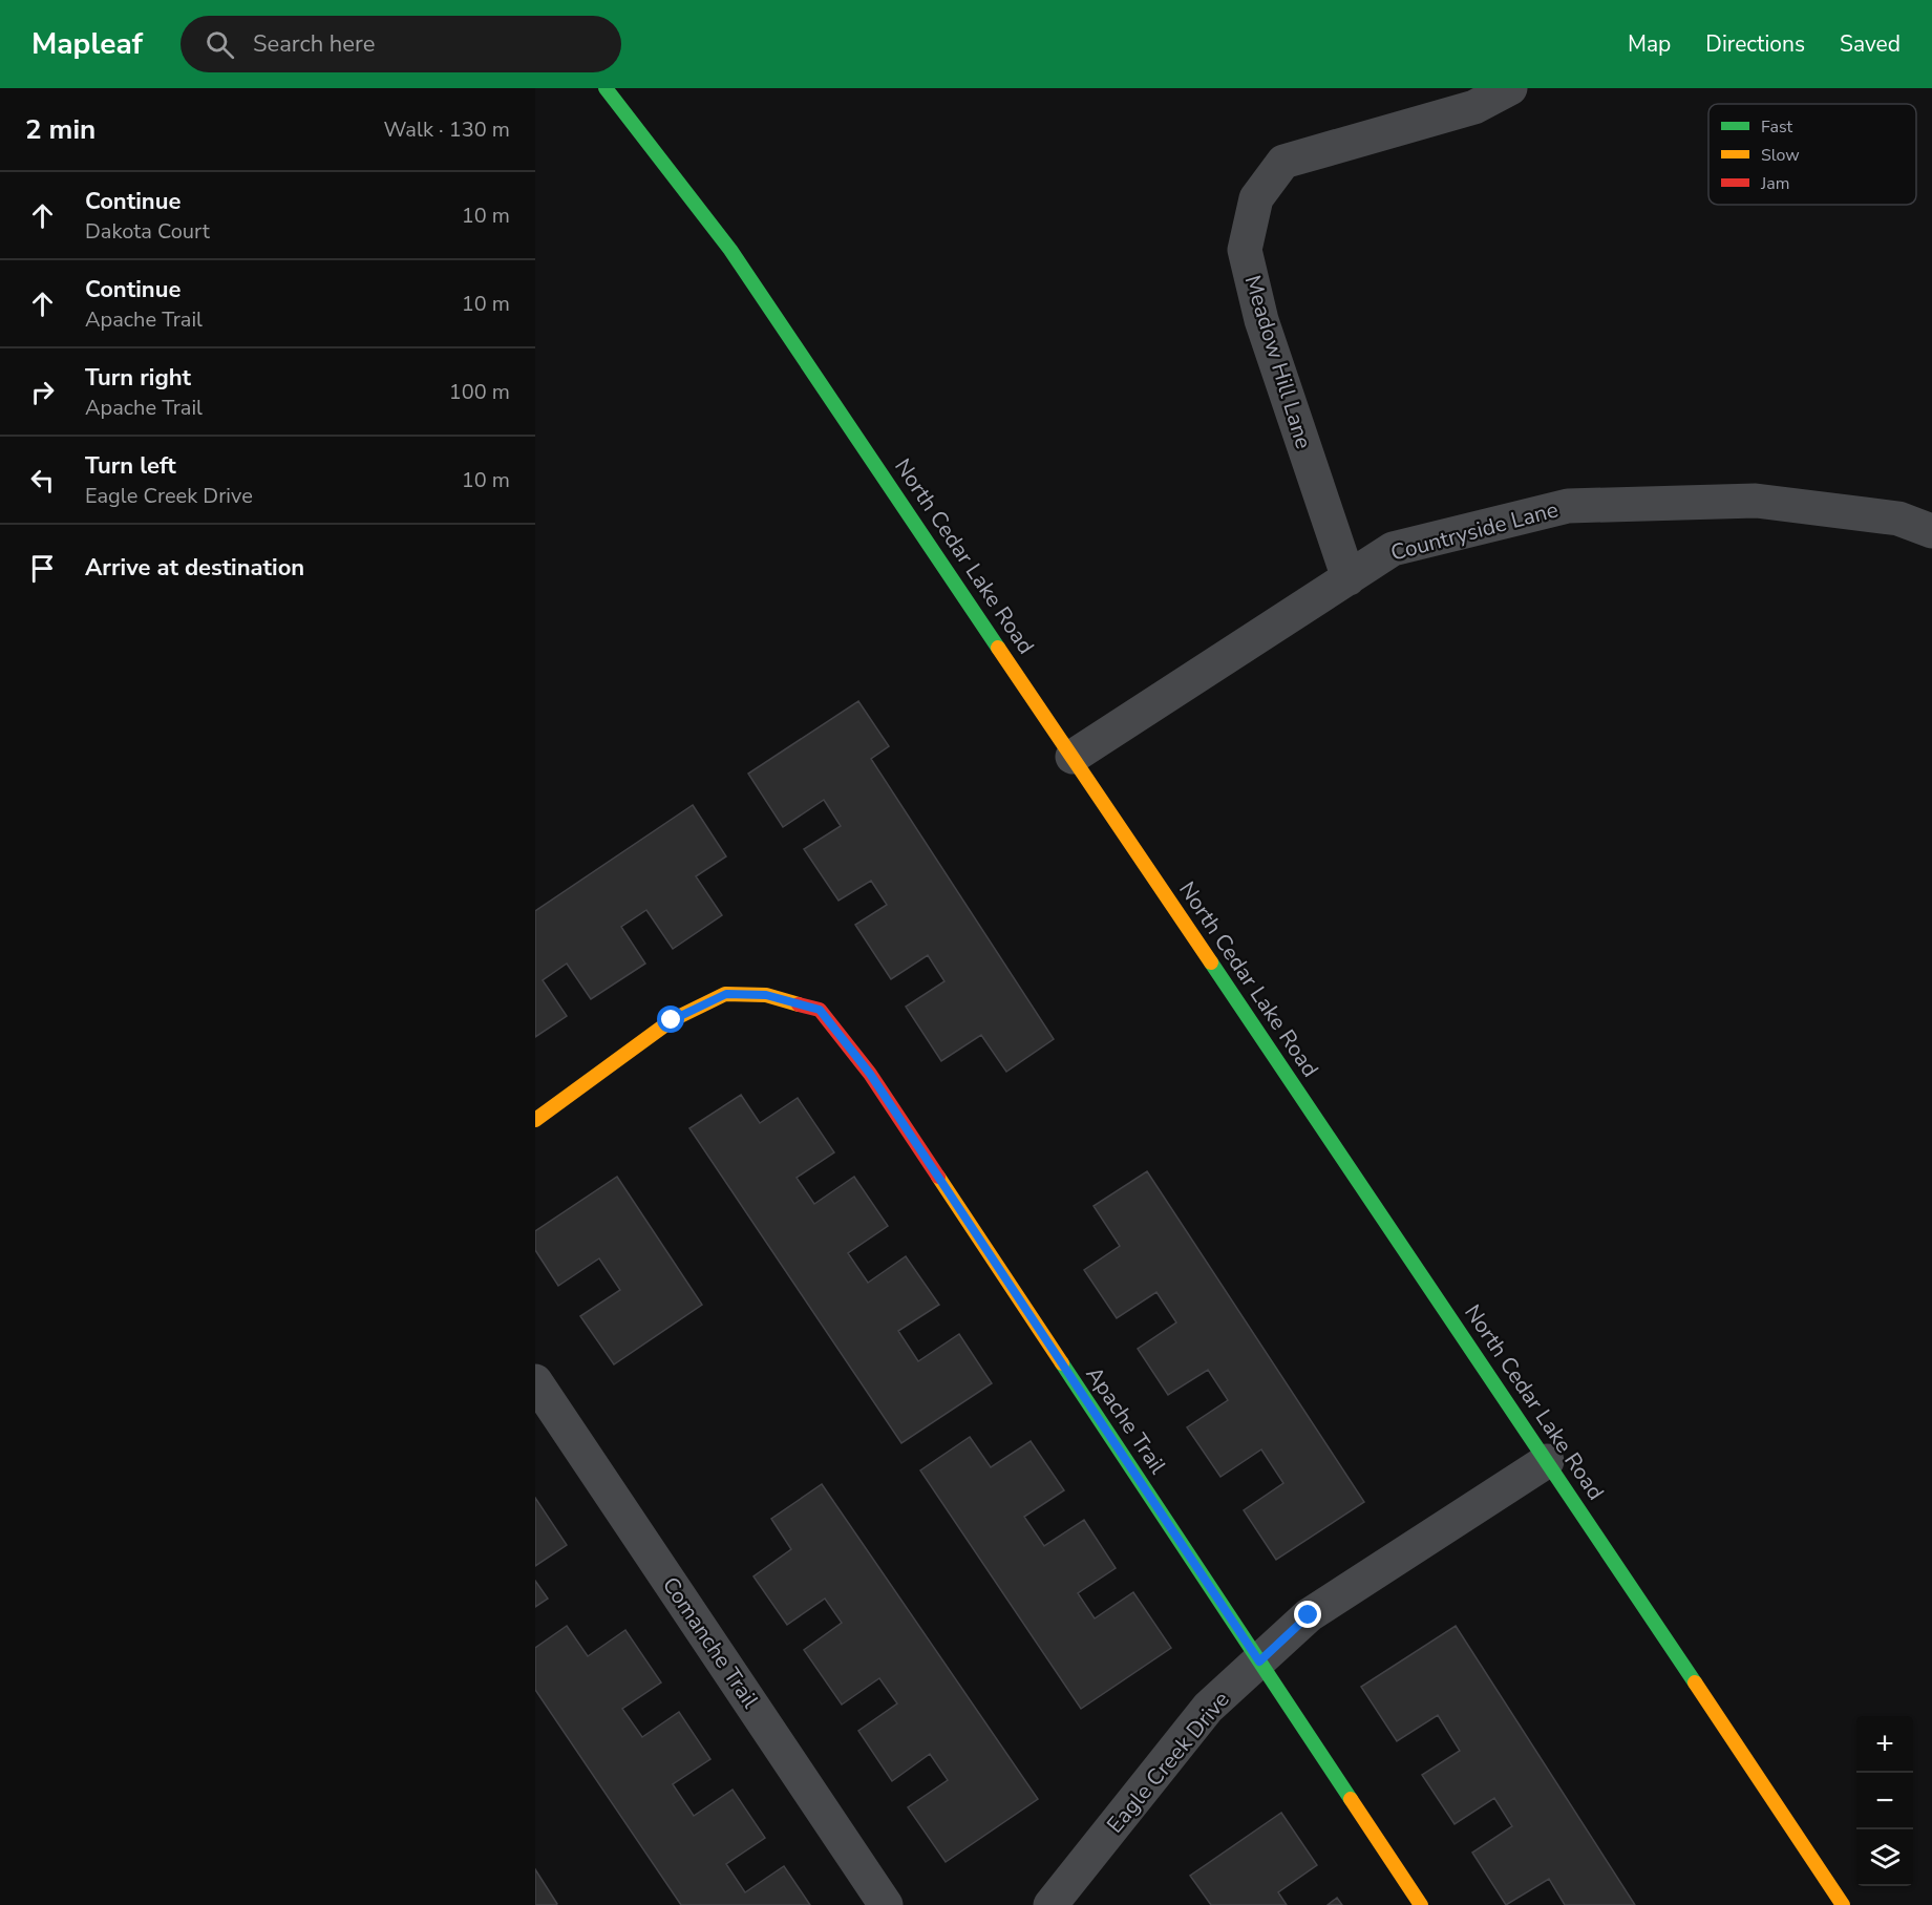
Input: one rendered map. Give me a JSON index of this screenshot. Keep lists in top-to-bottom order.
{
  "streets": {
    "main road": ["North Cedar Lake Road", "Apache Trail"],
    "street": [
      "Meadow Hill Lane",
      "Countryside Lane",
      "Comanche Trail",
      "Eagle Creek Drive"
    ]
  },
  "crossings": [
    ["Meadow Hill Lane", "Countryside Lane"],
    ["Countryside Lane", "North Cedar Lake Road"],
    ["North Cedar Lake Road", "Eagle Creek Drive"],
    ["Apache Trail", "Eagle Creek Drive"]
  ],
  "legend": ["Fast", "Slow", "Jam"],
  "page": {
    "header": "Mapleaf",
    "search": "Search here",
    "nav": ["Map", "Directions", "Saved"],
    "heading": ["2 min", "Walk · 130 m"],
    "list": [
      ["Continue", "Dakota Court", "10 m"],
      ["Continue", "Apache Trail", "10 m"],
      ["Turn right", "Apache Trail", "100 m"],
      ["Turn left", "Eagle Creek Drive", "10 m"],
      "Arrive at destination"
    ],
    "map_buttons": ["+", "−"]
  }
}
